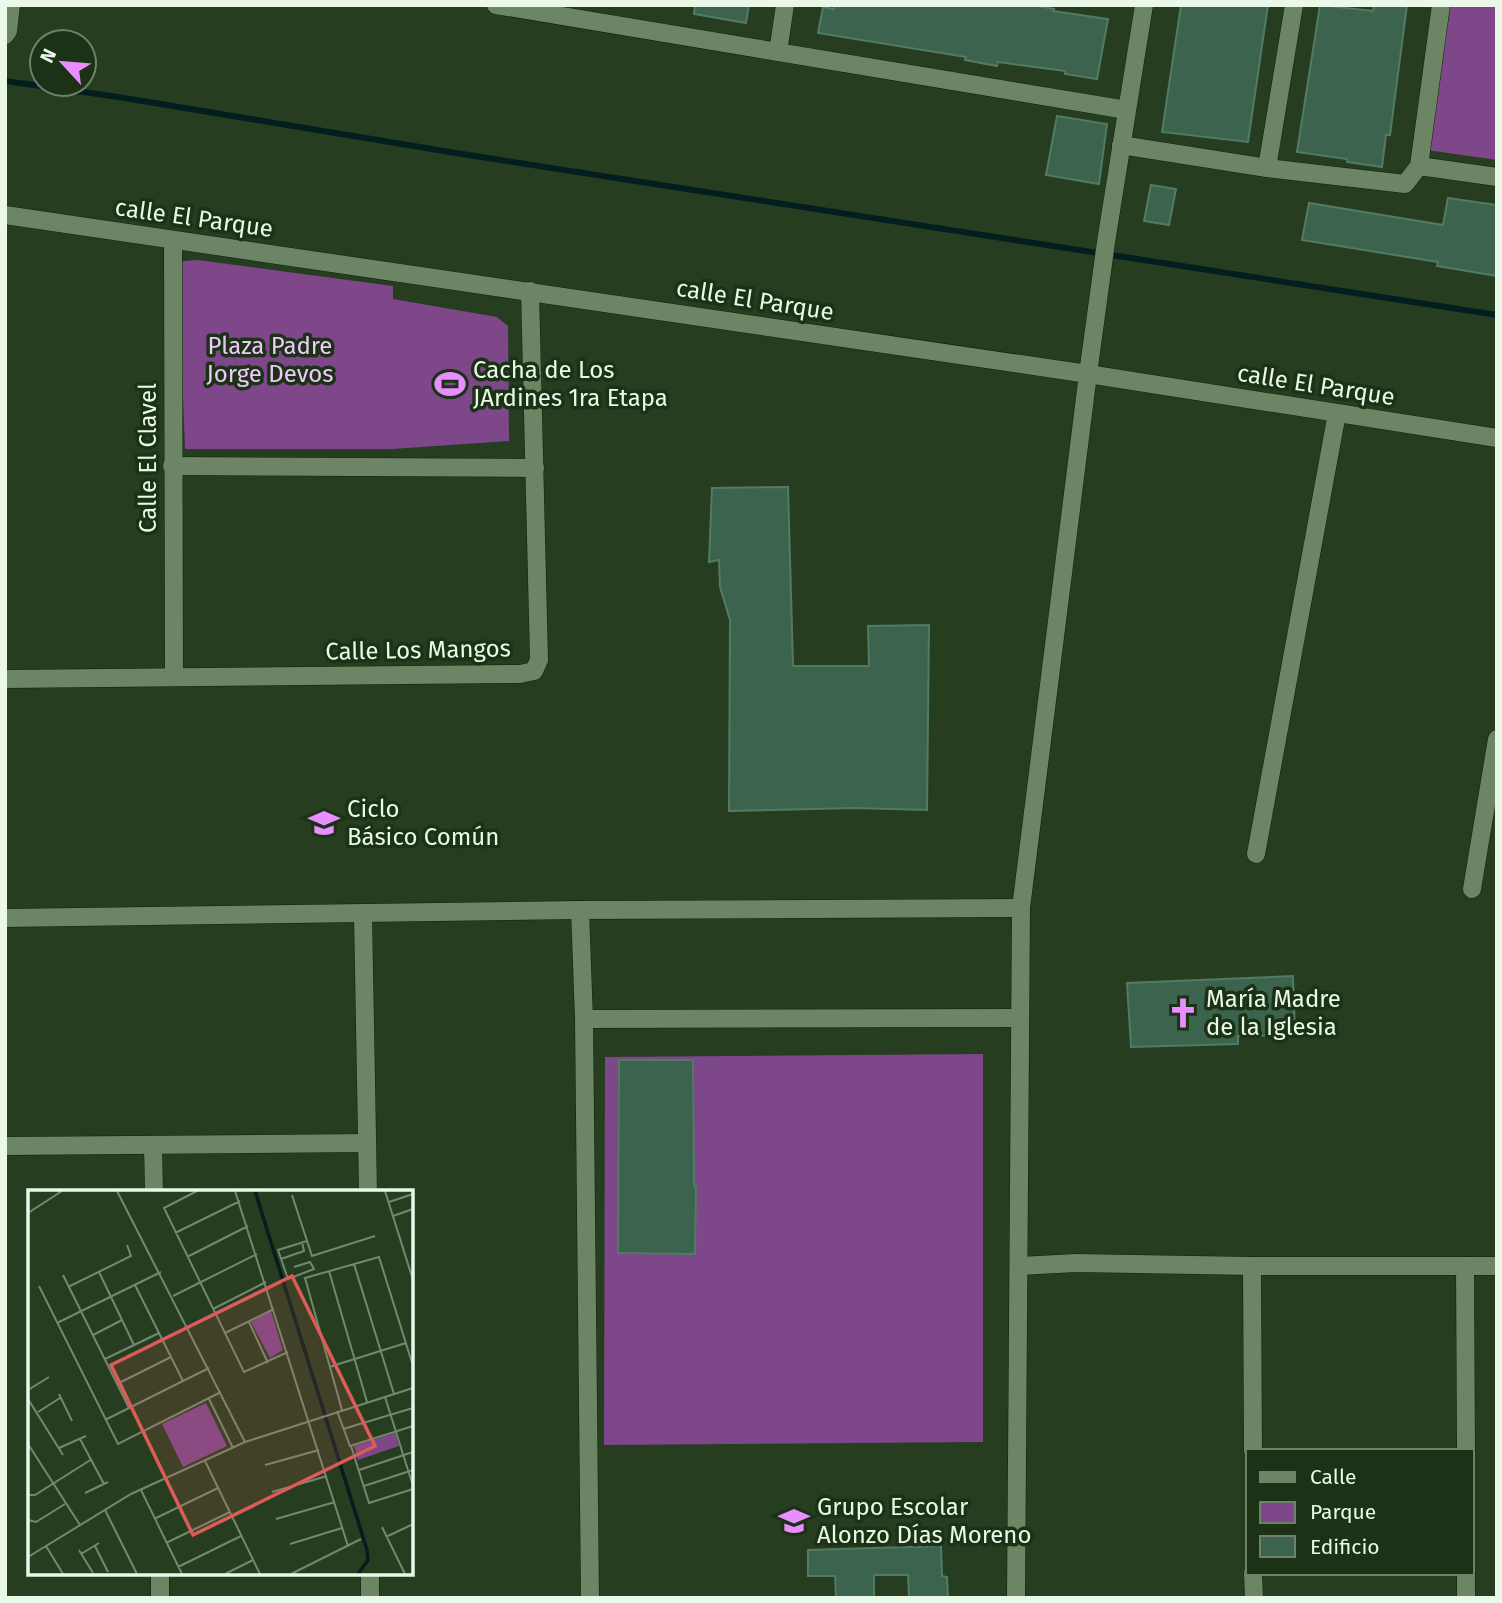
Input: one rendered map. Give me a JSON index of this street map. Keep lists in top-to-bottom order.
{
  "streets": {
    "street": ["calle El Parque", "Calle El Clavel", "Calle Los Mangos"]
  },
  "crossings": [
    ["calle El Parque", "Calle El Clavel"],
    ["calle El Parque", "Calle Los Mangos"],
    ["Calle El Clavel", "Calle Los Mangos"]
  ],
  "parks": ["Plaza Padre Jorge Devos"],
  "places": {
    "sports": ["Cacha de Los JArdines 1ra Etapa"],
    "school or university": ["Ciclo Básico Común", "Grupo Escolar Alonzo Días Moreno"],
    "church": ["María Madre de la Iglesia"]
  },
  "legend": ["Calle", "Parque", "Edificio"],
  "north": "top left"
}
